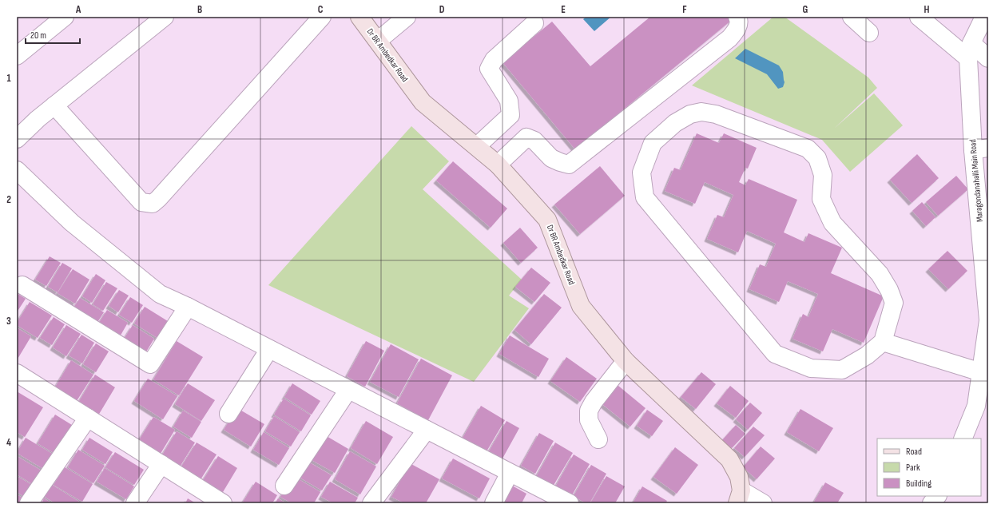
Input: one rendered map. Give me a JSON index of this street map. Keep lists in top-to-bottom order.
{
  "streets": {
    "main road": ["Dr BR Ambedkar Road"],
    "street": ["Maragondanahalli Main Road"]
  },
  "legend": ["Road", "Park", "Building"],
  "scale_bar": "20 m",
  "grid": {
    "columns": [
      "A",
      "B",
      "C",
      "D",
      "E",
      "F",
      "G",
      "H"
    ],
    "rows": [
      "1",
      "2",
      "3",
      "4"
    ]
  }
}
